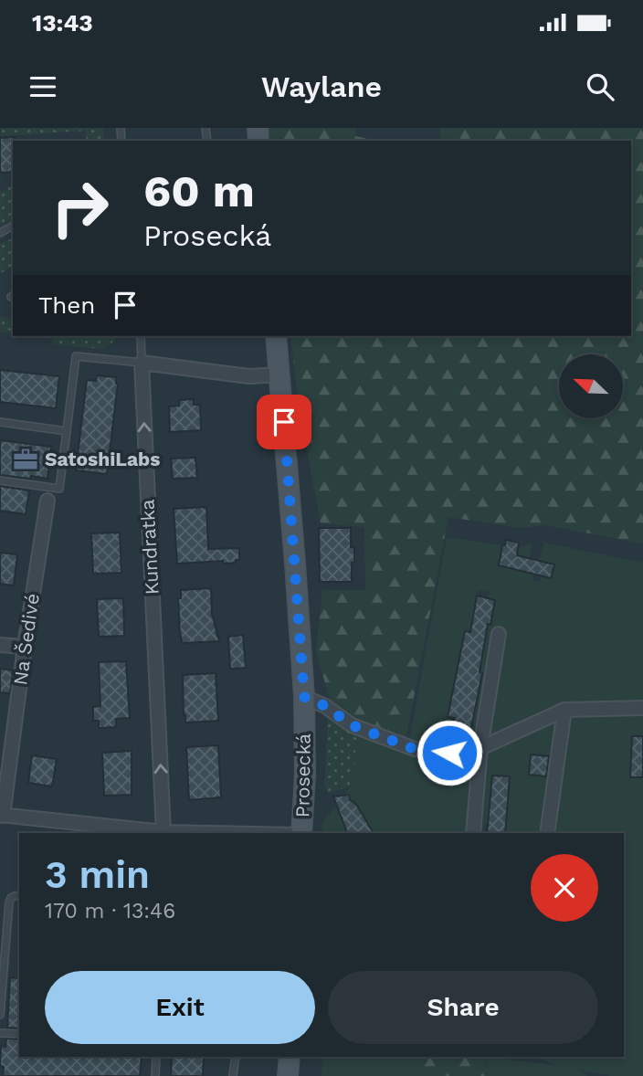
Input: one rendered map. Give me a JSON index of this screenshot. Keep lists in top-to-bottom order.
{
  "streets": {
    "main road": ["Prosecká"],
    "street": ["Kundratka", "Na Šedivé"]
  },
  "one_way": ["Kundratka"],
  "places": {
    "office": ["SatoshiLabs"]
  },
  "north": "top left",
  "page": {
    "status": "13:43",
    "header": "Waylane",
    "turn": ["60 m", "Prosecká"],
    "then": "Then",
    "heading": ["3 min", "170 m · 13:46"],
    "buttons": ["Exit", "Share"]
  }
}
